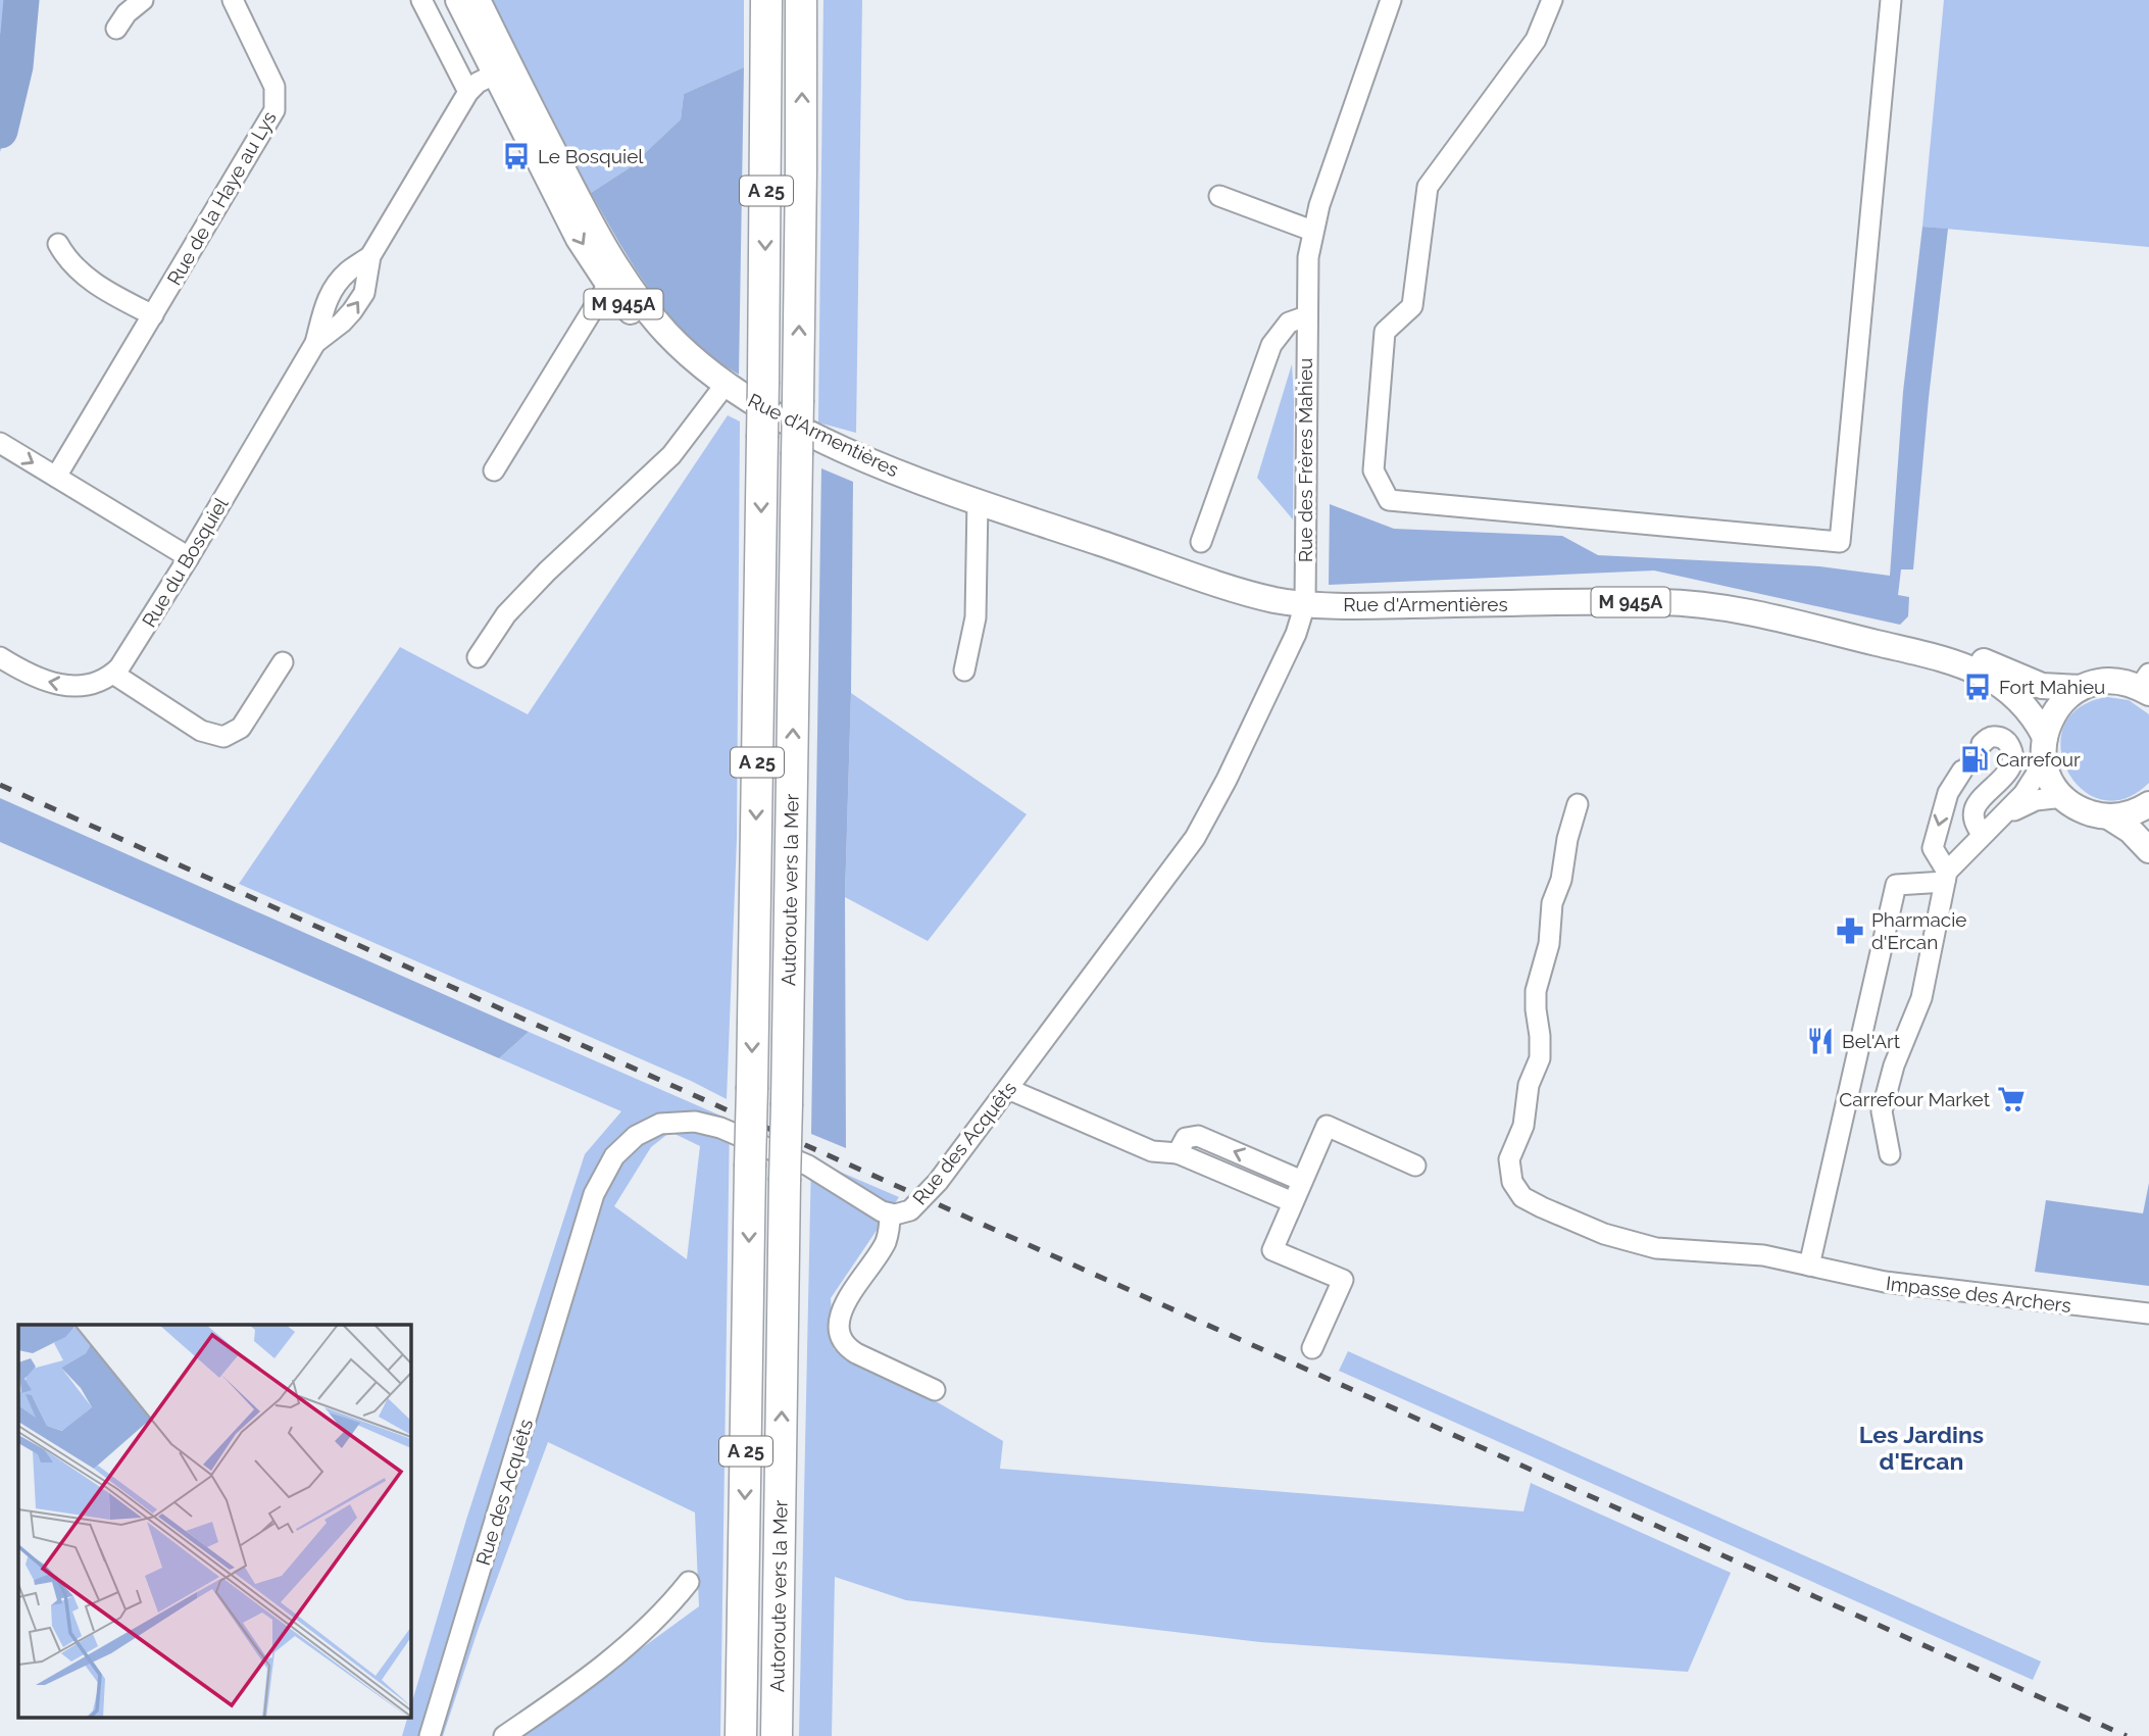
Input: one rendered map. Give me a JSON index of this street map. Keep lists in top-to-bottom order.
{
  "streets": {
    "highway": ["A 25", "Autoroute vers la Mer"],
    "main road": ["M 945A", "Rue d'Armentières"],
    "street": [
      "Rue de la Haye au Lys",
      "Rue des Frères Mahieu",
      "Rue du Bosquiel",
      "Rue des Acquêts",
      "Impasse des Archers"
    ]
  },
  "crossings": [
    ["Rue d'Armentières", "Rue des Frères Mahieu"],
    ["Rue d'Armentières", "Rue du Bosquiel"],
    ["Rue d'Armentières", "Rue des Acquêts"],
    ["Rue des Frères Mahieu", "Rue des Acquêts"]
  ],
  "districts": ["Les Jardins d'Ercan"],
  "places": {
    "bus stop": ["Le Bosquiel", "Fort Mahieu"],
    "fuel station": ["Carrefour"],
    "pharmacy": ["Pharmacie d'Ercan"],
    "restaurant": ["Bel'Art"],
    "supermarket": ["Carrefour Market"]
  }
}
